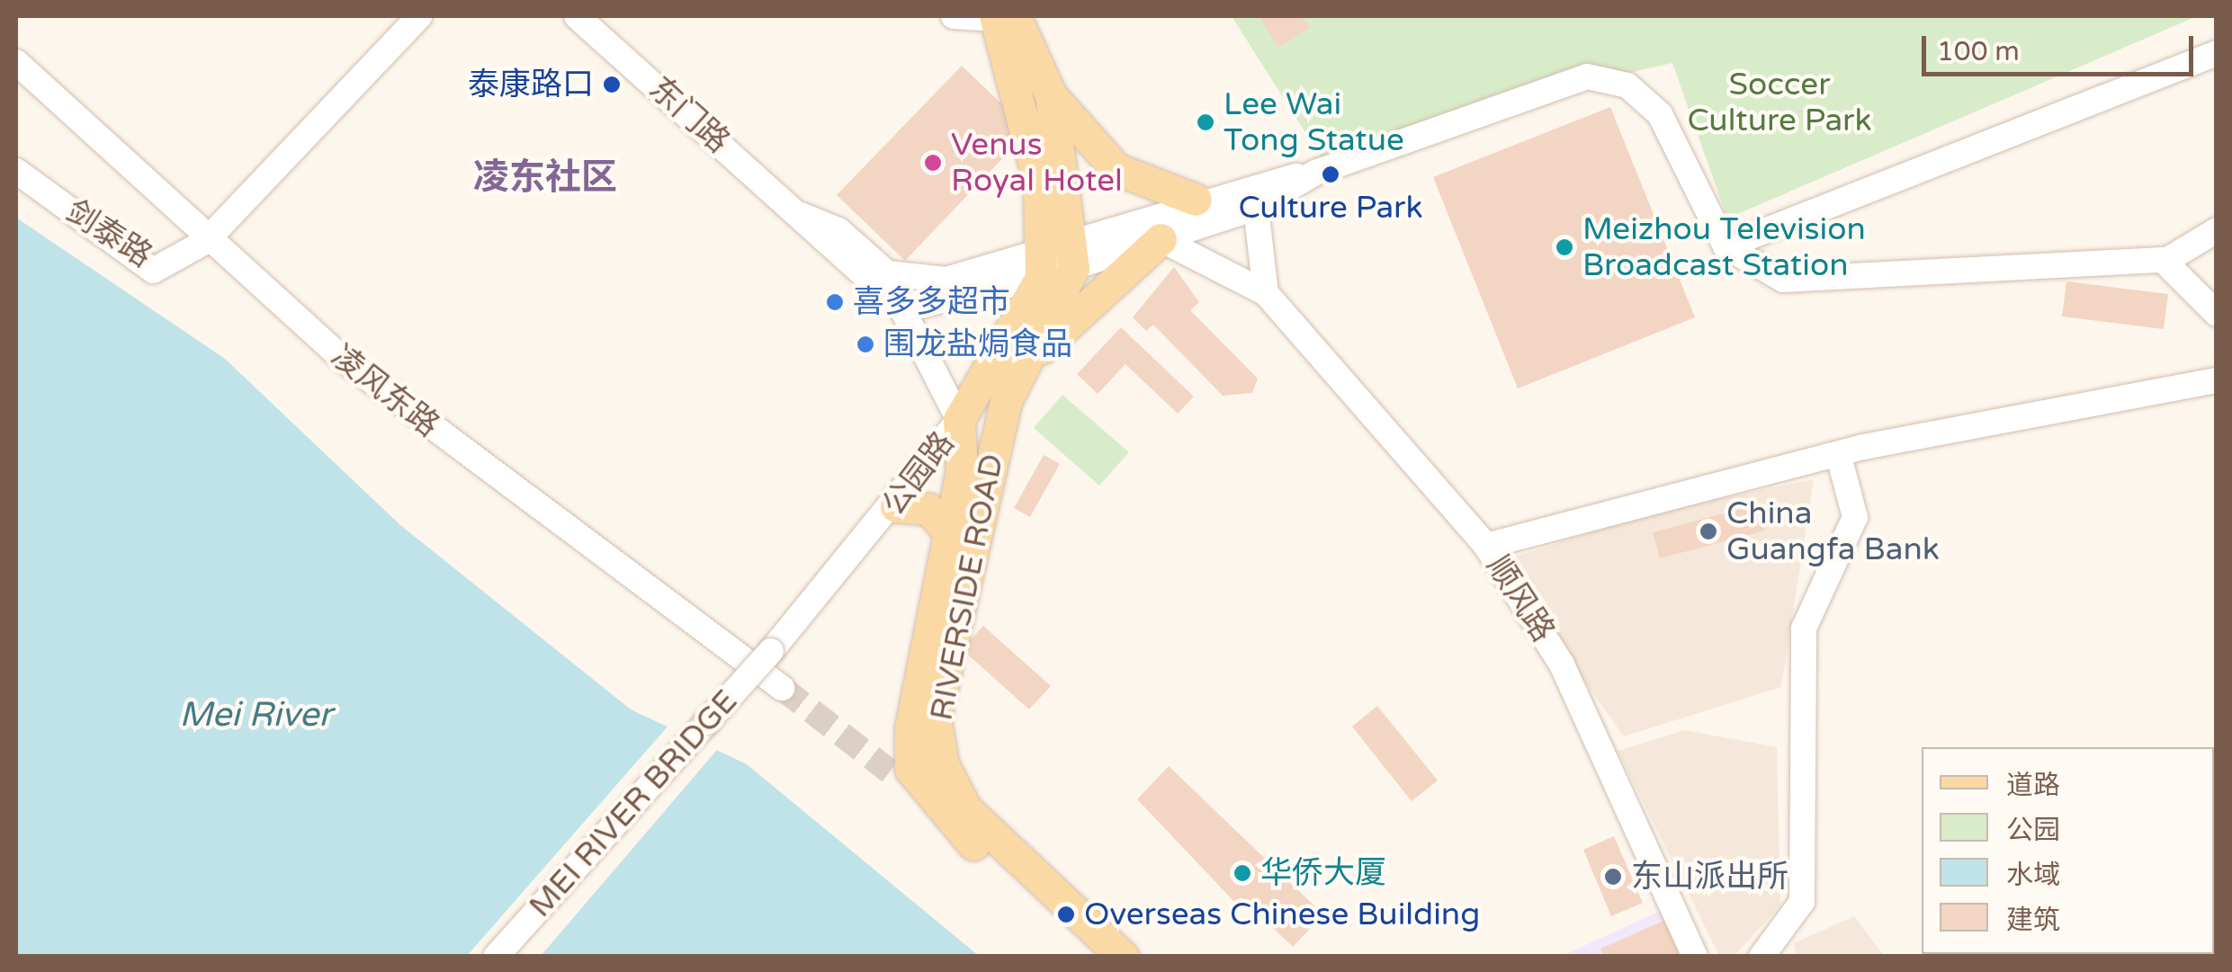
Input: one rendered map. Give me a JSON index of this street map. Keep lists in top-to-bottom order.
{
  "streets": {
    "main road": ["公园路", "RIVERSIDE ROAD"],
    "street": [
      "东门路",
      "剑泰路",
      "凌风东路",
      "顺风路",
      "MEI RIVER BRIDGE"
    ]
  },
  "crossings": [
    ["东门路", "公园路"],
    ["东门路", "RIVERSIDE ROAD"],
    ["剑泰路", "凌风东路"],
    ["公园路", "RIVERSIDE ROAD"],
    ["公园路", "MEI RIVER BRIDGE"]
  ],
  "districts": ["凌东社区"],
  "water": ["Mei River"],
  "parks": ["Soccer Culture Park"],
  "places": [
    "泰康路口",
    "Lee Wai Tong Statue",
    "Venus Royal Hotel",
    "Culture Park",
    "Meizhou Television Broadcast Station",
    "喜多多超市",
    "围龙盐焗食品",
    "China Guangfa Bank",
    "华侨大厦",
    "东山派出所",
    "Overseas Chinese Building"
  ],
  "legend": [
    "道路",
    "公园",
    "水域",
    "建筑"
  ],
  "scale_bar": "100 m"
}
